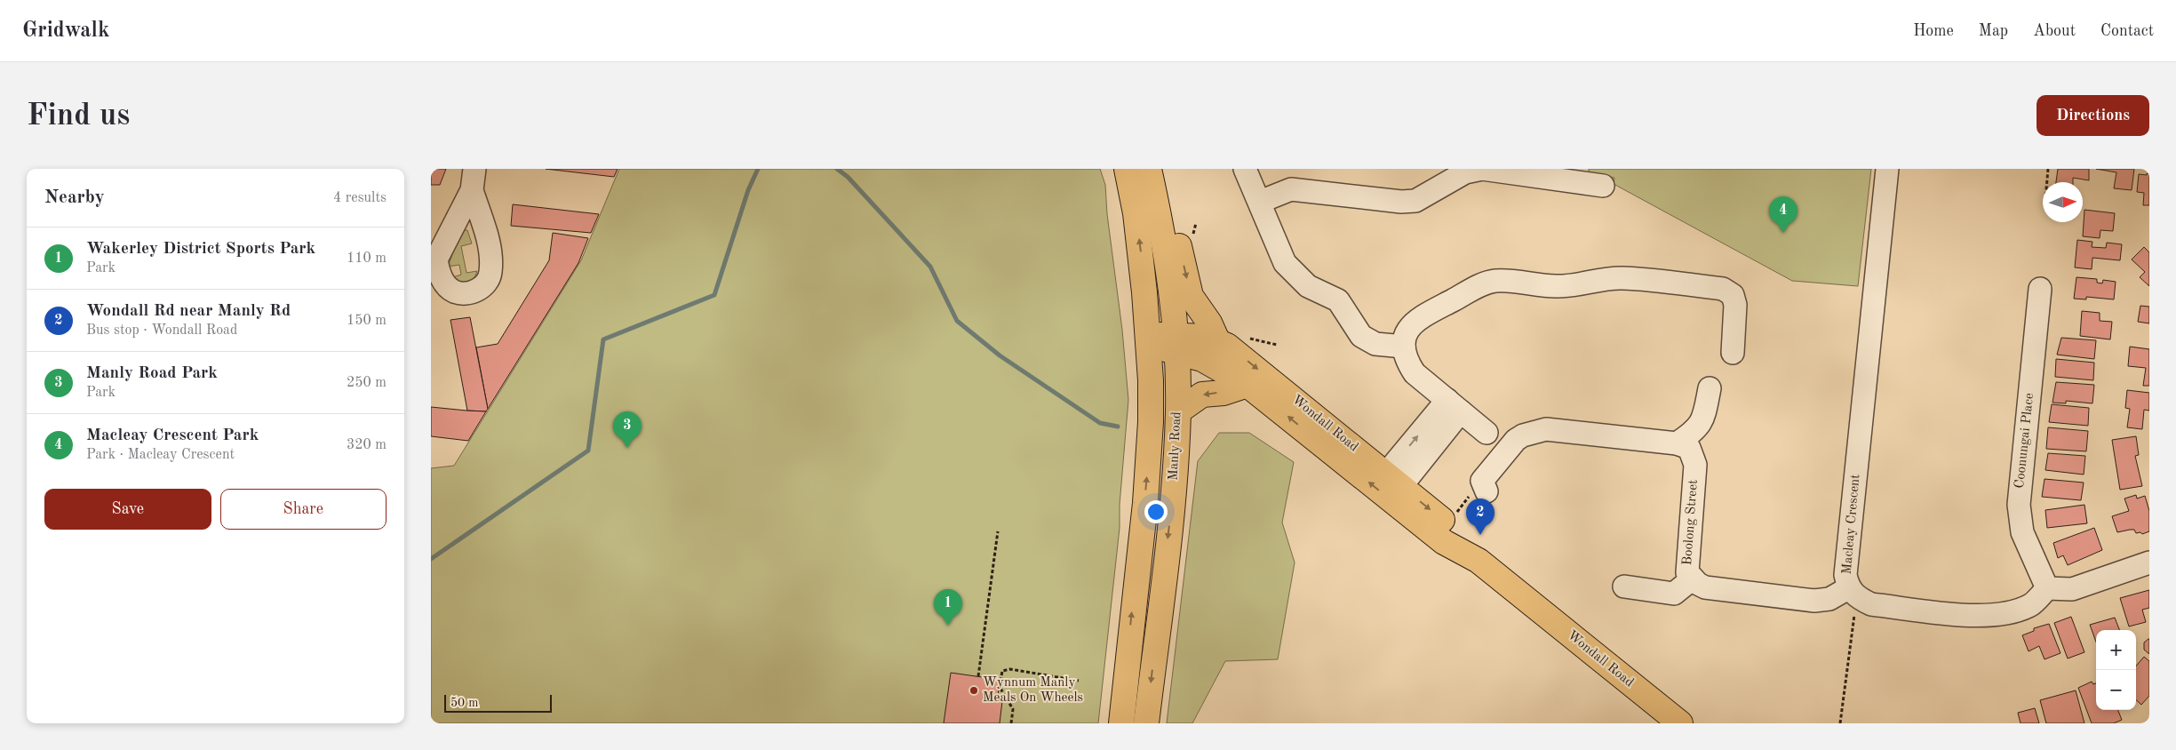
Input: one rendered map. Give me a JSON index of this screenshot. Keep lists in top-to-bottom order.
{
  "streets": {
    "main road": ["Wondall Road", "Manly Road"],
    "street": ["Coonungai Place", "Boolong Street", "Macleay Crescent"]
  },
  "crossings": [
    ["Wondall Road", "Manly Road"],
    ["Boolong Street", "Macleay Crescent"]
  ],
  "places": ["Wynnum Manly Meals On Wheels"],
  "scale_bar": "50 m",
  "north": "right",
  "page": {
    "header": "Gridwalk",
    "nav": [
      "Home",
      "Map",
      "About",
      "Contact"
    ],
    "buttons": [
      "Directions",
      ["Save", "Share"]
    ],
    "title": "Find us",
    "heading": ["Nearby", "4 results"],
    "pins": [
      "4",
      "3",
      "2",
      "1"
    ],
    "list": [
      {
        "mark": "1",
        "name": "Wakerley District Sports Park",
        "note": "Park",
        "value": "110 m"
      },
      {
        "mark": "2",
        "name": "Wondall Rd near Manly Rd",
        "note": "Bus stop · Wondall Road",
        "value": "150 m"
      },
      {
        "mark": "3",
        "name": "Manly Road Park",
        "note": "Park",
        "value": "250 m"
      },
      {
        "mark": "4",
        "name": "Macleay Crescent Park",
        "note": "Park · Macleay Crescent",
        "value": "320 m"
      }
    ],
    "map_buttons": ["+", "−"],
    "scale": "50 m"
  }
}
